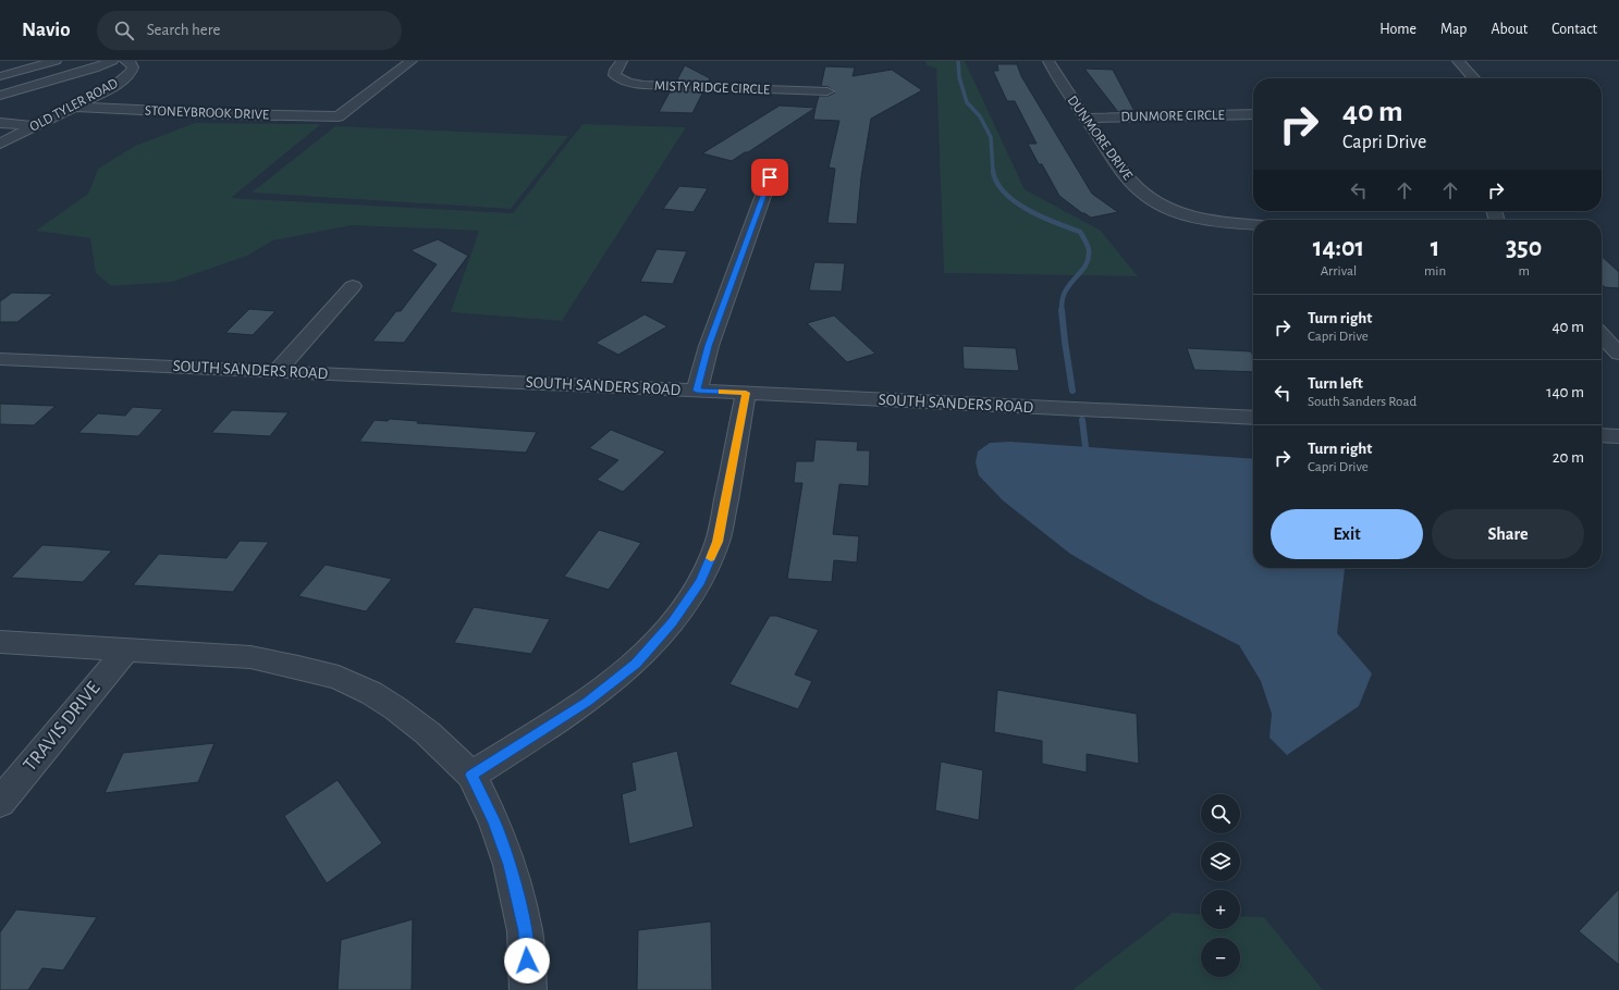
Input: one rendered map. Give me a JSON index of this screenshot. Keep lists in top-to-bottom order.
{
  "streets": {
    "street": [
      "MISTY RIDGE CIRCLE",
      "OLD TYLER ROAD",
      "STONEYBROOK DRIVE",
      "DUNMORE CIRCLE",
      "DUNMORE DRIVE",
      "SOUTH SANDERS ROAD",
      "TRAVIS DRIVE"
    ]
  },
  "crossings": [
    ["OLD TYLER ROAD", "STONEYBROOK DRIVE"],
    ["DUNMORE CIRCLE", "DUNMORE DRIVE"]
  ],
  "page": {
    "header": "Navio",
    "search": "Search here",
    "nav": [
      "Home",
      "Map",
      "About",
      "Contact"
    ],
    "turn": ["40 m", "Capri Drive"],
    "eta": [
      "14:01",
      "Arrival",
      "1",
      "min",
      "350",
      "m"
    ],
    "list": [
      {
        "name": "Turn right",
        "note": "Capri Drive",
        "value": "40 m"
      },
      {
        "name": "Turn left",
        "note": "South Sanders Road",
        "value": "140 m"
      },
      {
        "name": "Turn right",
        "note": "Capri Drive",
        "value": "20 m"
      }
    ],
    "buttons": ["Exit", "Share"],
    "map_buttons": ["+", "−"]
  }
}
